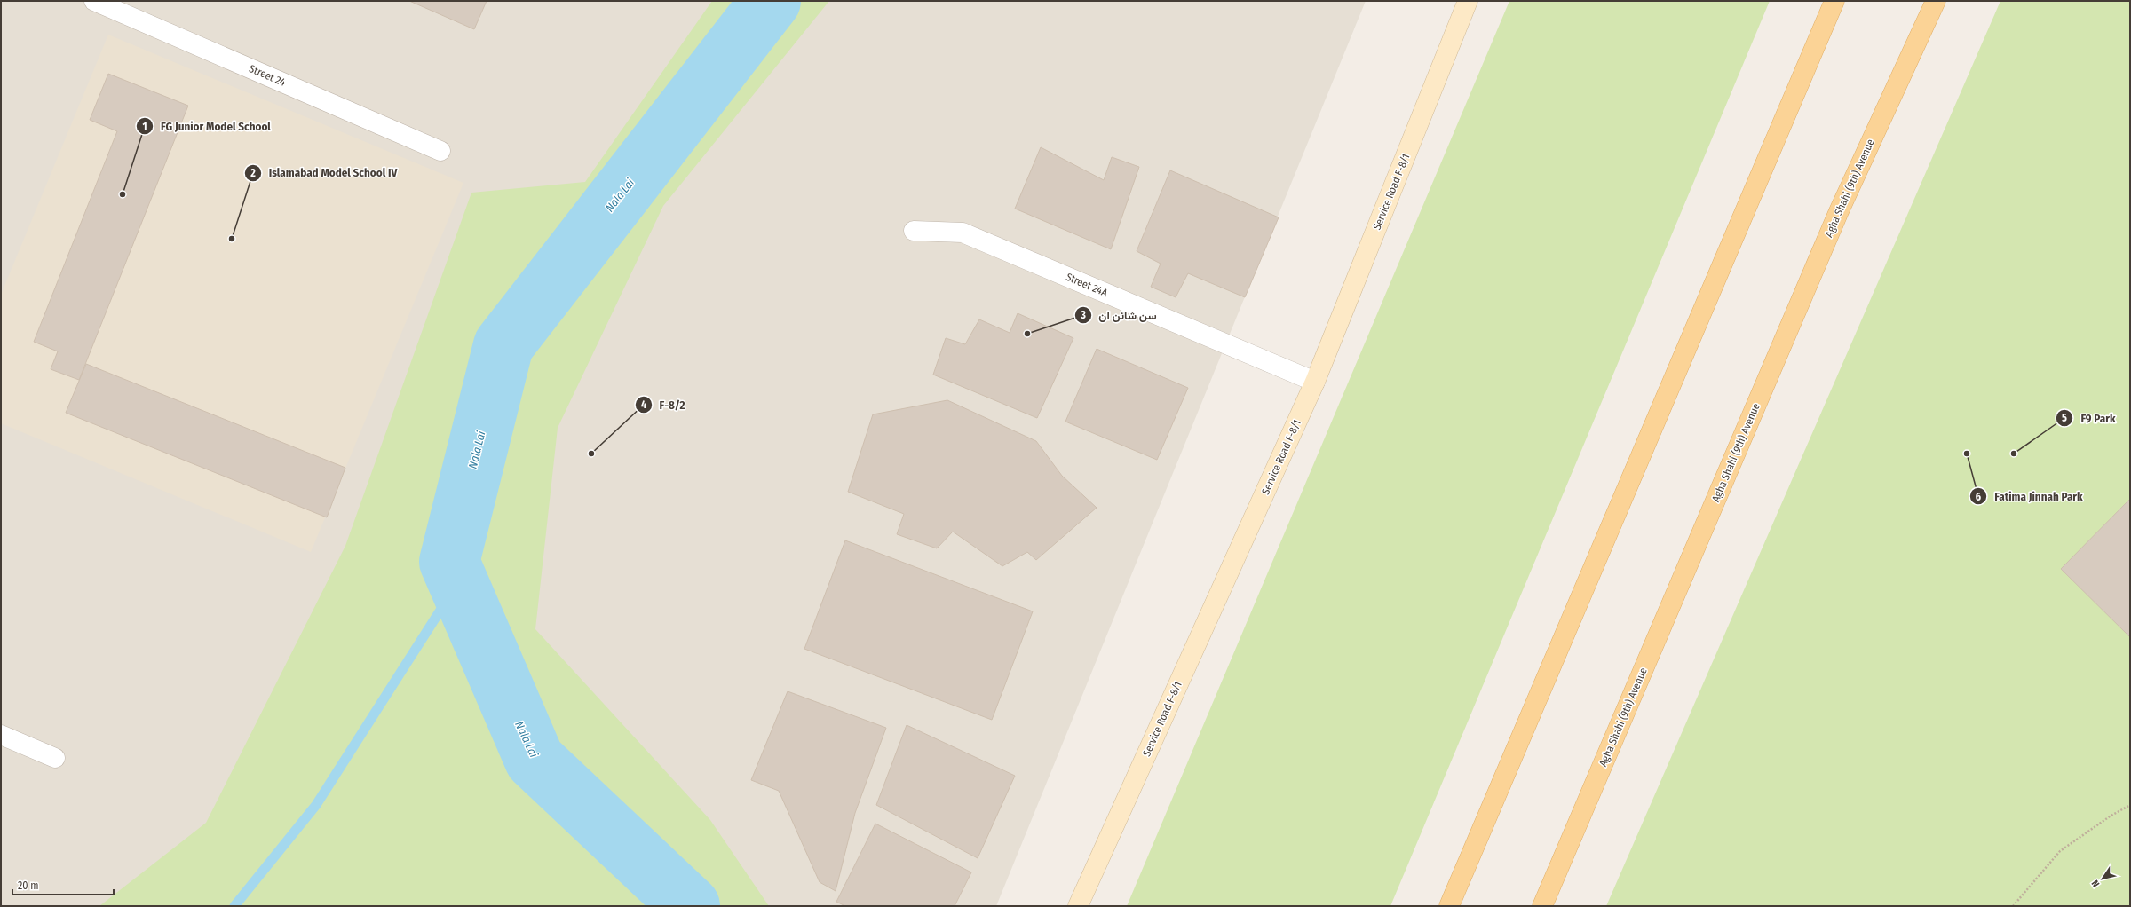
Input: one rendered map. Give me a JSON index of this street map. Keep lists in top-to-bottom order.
{
  "streets": {
    "main road": ["Agha Shahi (9th) Avenue"],
    "street": ["Street 24", "Service Road F-8/1", "Street 24Α"]
  },
  "crossings": [
    ["Service Road F-8/1", "Street 24Α"]
  ],
  "water": ["Nala Lai"],
  "places": [
    "FG Junior Model School",
    "Islamabad Model School IV",
    "سن شائن ان",
    "F-8/2",
    "Fatima Jinnah Park",
    "F9 Park"
  ],
  "scale_bar": "20 m",
  "north": "bottom left"
}
